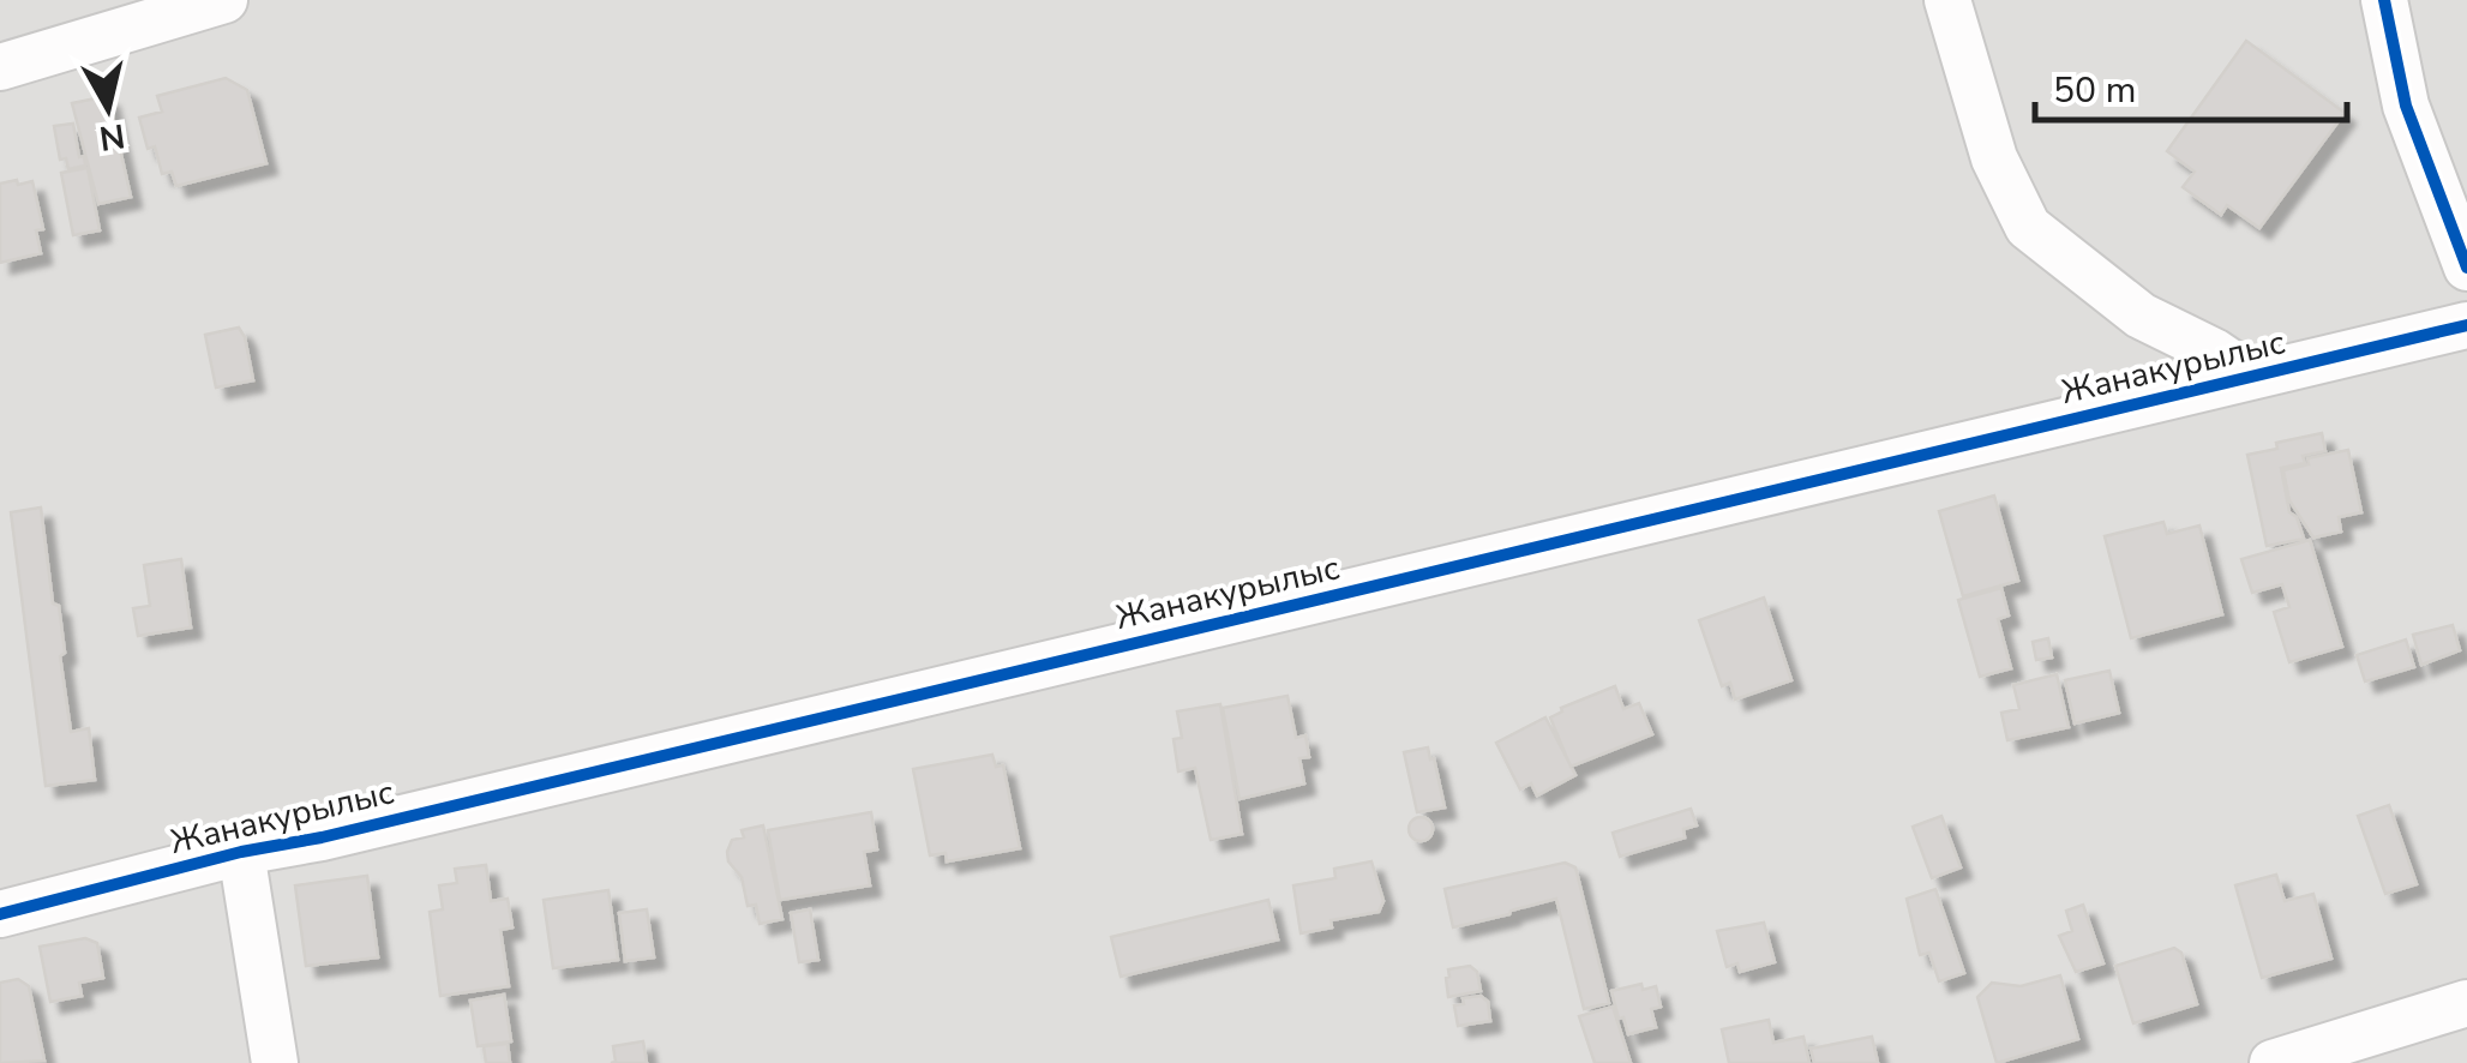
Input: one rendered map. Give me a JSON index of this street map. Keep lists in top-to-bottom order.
{
  "streets": {
    "street": ["Жанакурылыс"]
  },
  "scale_bar": "50 m",
  "north": "bottom"
}
